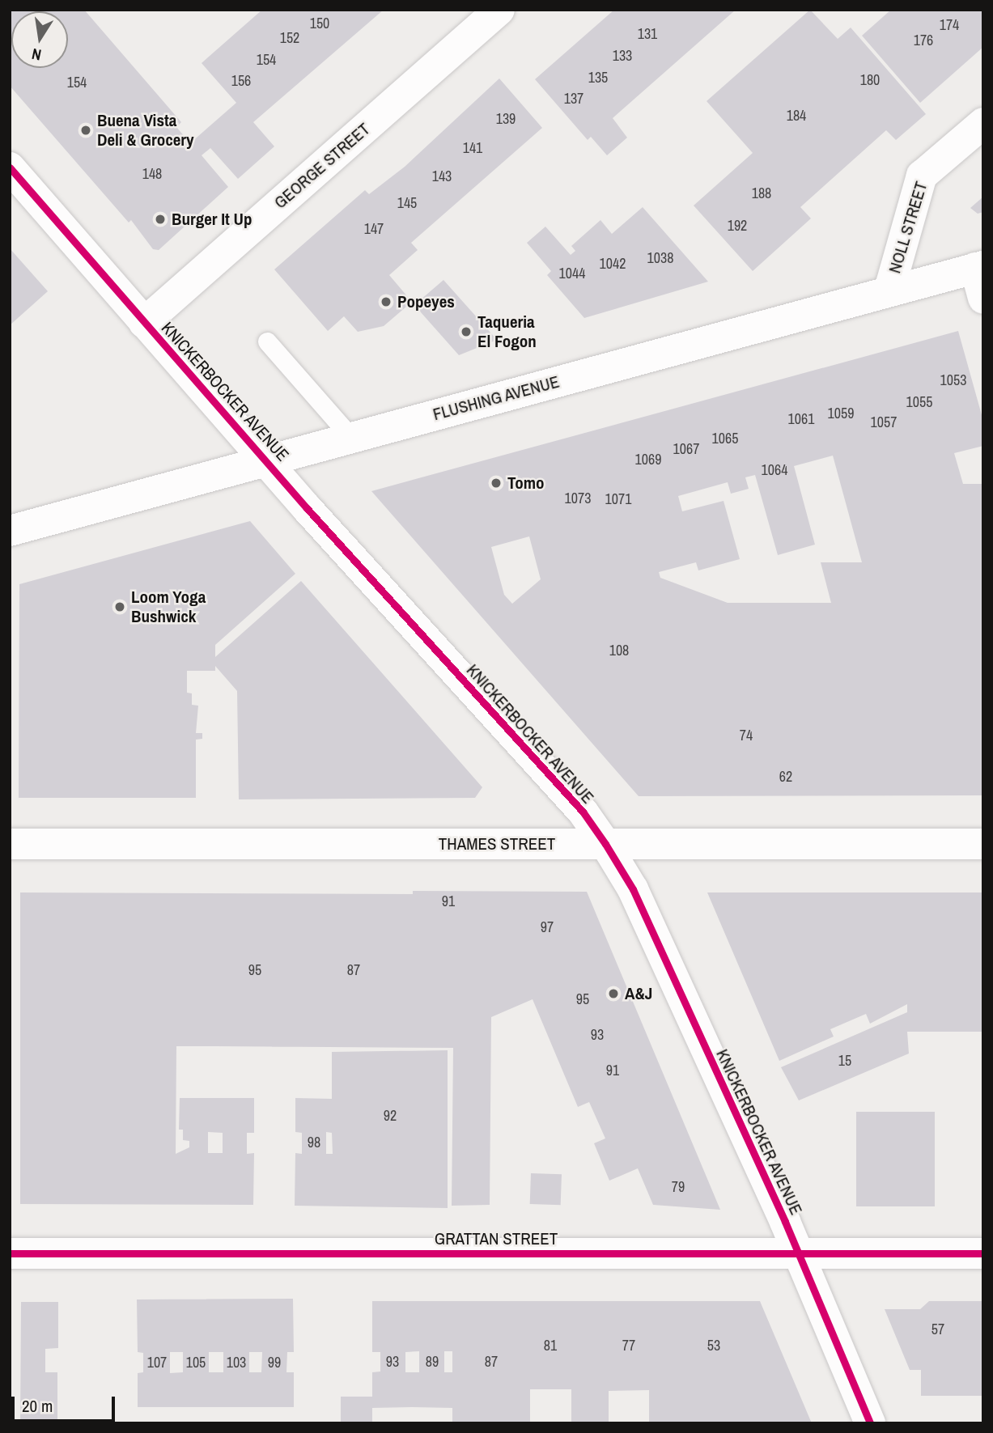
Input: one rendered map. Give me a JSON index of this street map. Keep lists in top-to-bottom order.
{
  "streets": {
    "street": [
      "GEORGE STREET",
      "NOLL STREET",
      "KNICKERBOCKER AVENUE",
      "FLUSHING AVENUE",
      "THAMES STREET",
      "GRATTAN STREET"
    ]
  },
  "crossings": [
    ["GEORGE STREET", "KNICKERBOCKER AVENUE"],
    ["NOLL STREET", "FLUSHING AVENUE"],
    ["KNICKERBOCKER AVENUE", "FLUSHING AVENUE"],
    ["KNICKERBOCKER AVENUE", "THAMES STREET"],
    ["KNICKERBOCKER AVENUE", "GRATTAN STREET"]
  ],
  "places": [
    "Buena Vista Deli & Grocery",
    "Burger It Up",
    "Popeyes",
    "Taqueria El Fogon",
    "Tomo",
    "Loom Yoga Bushwick",
    "A&J"
  ],
  "house_numbers": [
    "150",
    "174",
    "131",
    "152",
    "176",
    "133",
    "154",
    "135",
    "180",
    "156",
    "154",
    "137",
    "184",
    "139",
    "141",
    "148",
    "143",
    "188",
    "145",
    "192",
    "147",
    "1038",
    "1042",
    "1044",
    "1053",
    "1055",
    "1059",
    "1061",
    "1057",
    "1065",
    "1067",
    "1069",
    "1064",
    "1073",
    "1071",
    "108",
    "74",
    "62",
    "91",
    "97",
    "95",
    "87",
    "95",
    "93",
    "15",
    "91",
    "92",
    "98",
    "79",
    "57",
    "81",
    "77",
    "53",
    "93",
    "89",
    "87",
    "107",
    "105",
    "103",
    "99"
  ],
  "scale_bar": "20 m",
  "north": "bottom"
}
